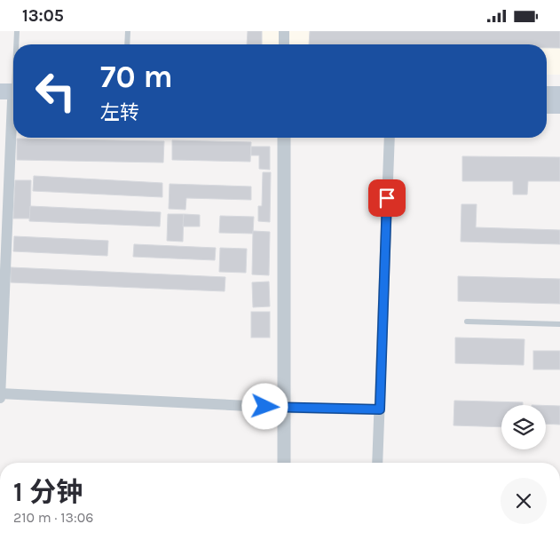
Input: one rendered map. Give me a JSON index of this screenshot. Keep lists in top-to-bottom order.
{
  "page": {
    "status": "13:05",
    "turn": ["70 m", "左转"],
    "heading": ["1 分钟", "210 m · 13:06"]
  }
}
